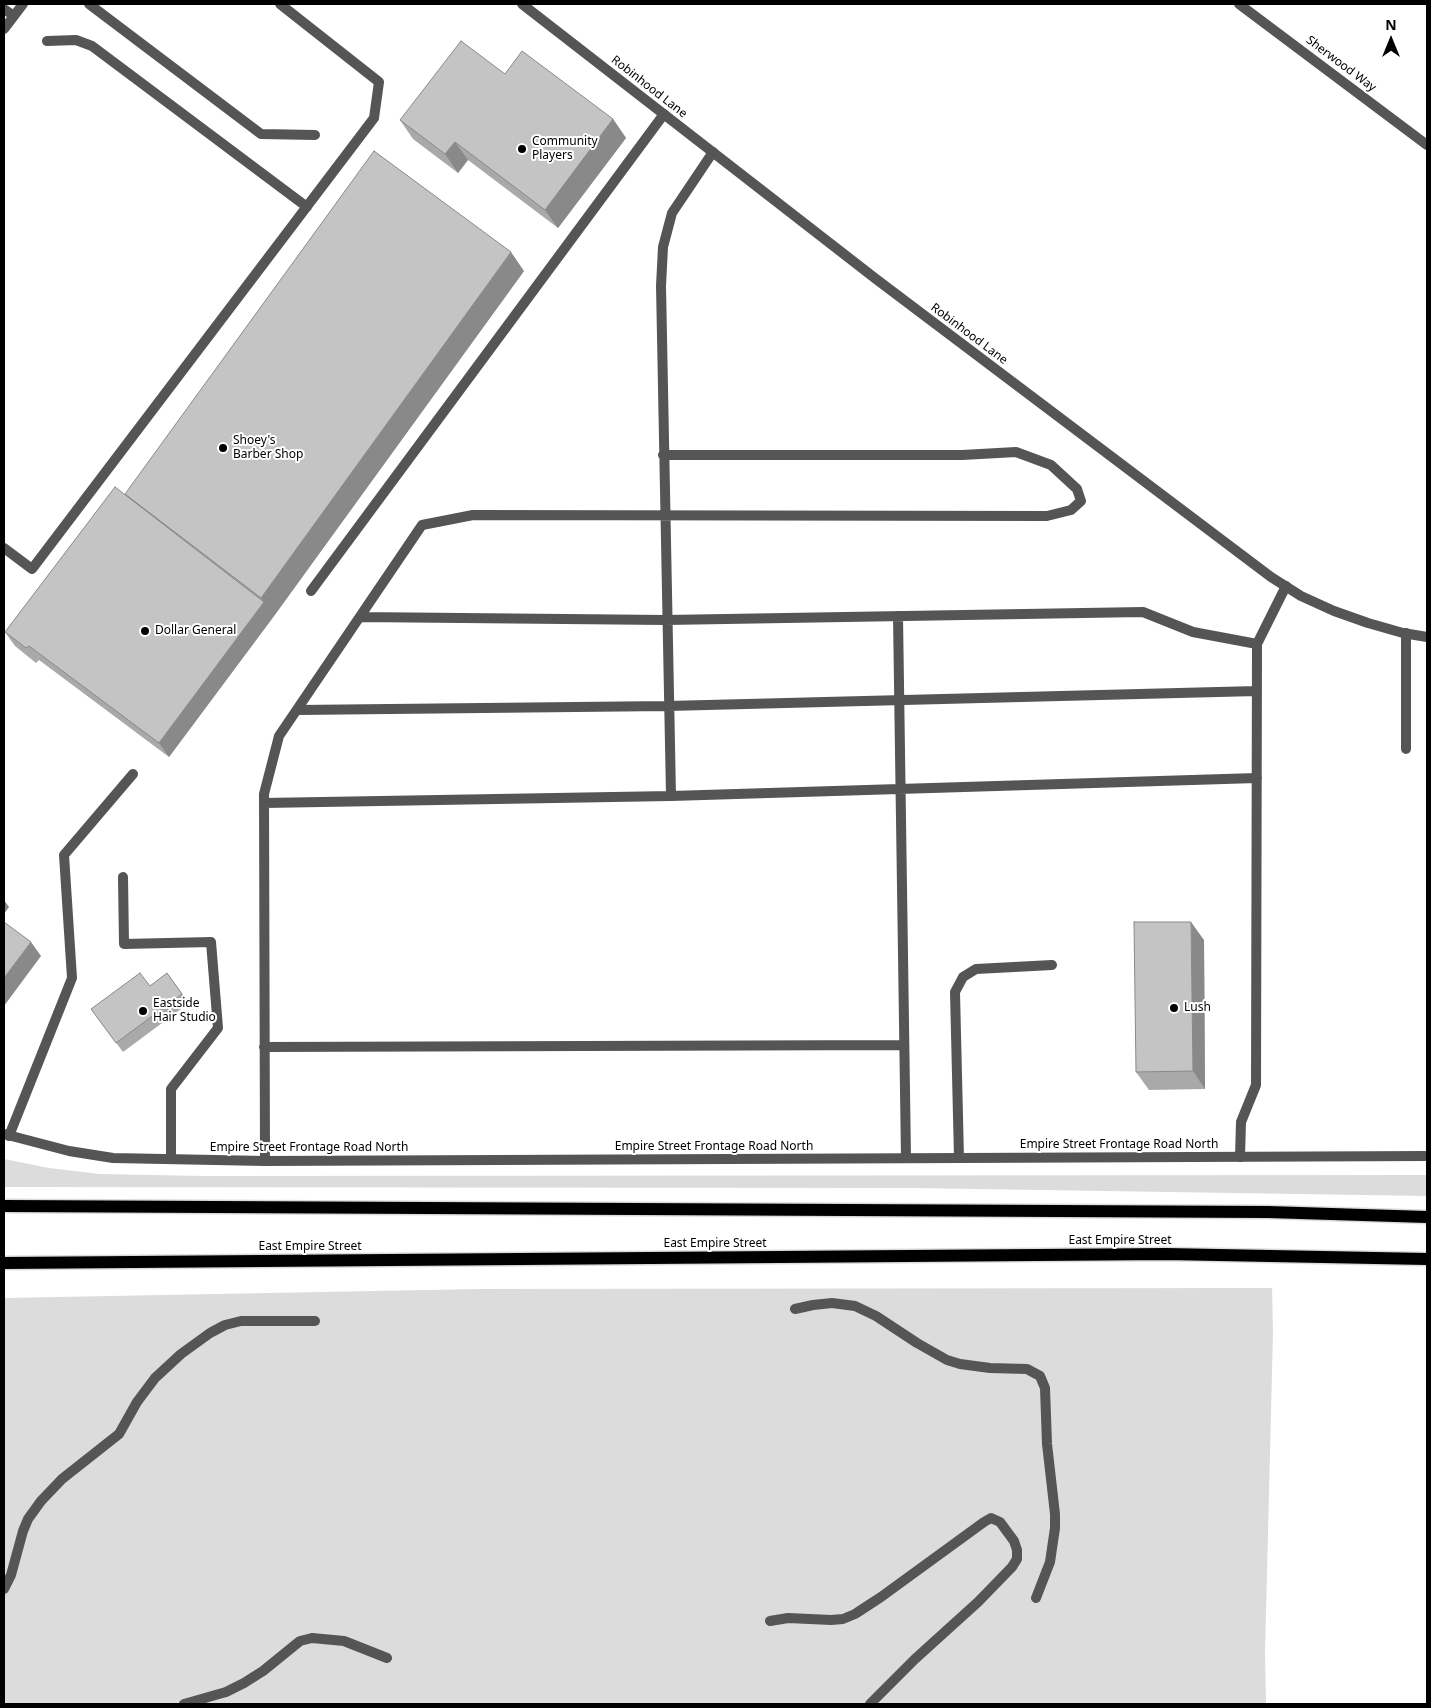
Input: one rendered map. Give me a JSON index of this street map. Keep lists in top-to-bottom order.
{
  "streets": {
    "main road": ["East Empire Street"],
    "street": ["Sherwood Way", "Robinhood Lane", "Empire Street Frontage Road North"]
  },
  "places": [
    "Community Players",
    "Shoey's Barber Shop",
    "Dollar General",
    "Lush",
    "Eastside Hair Studio"
  ],
  "north": "top"
}
